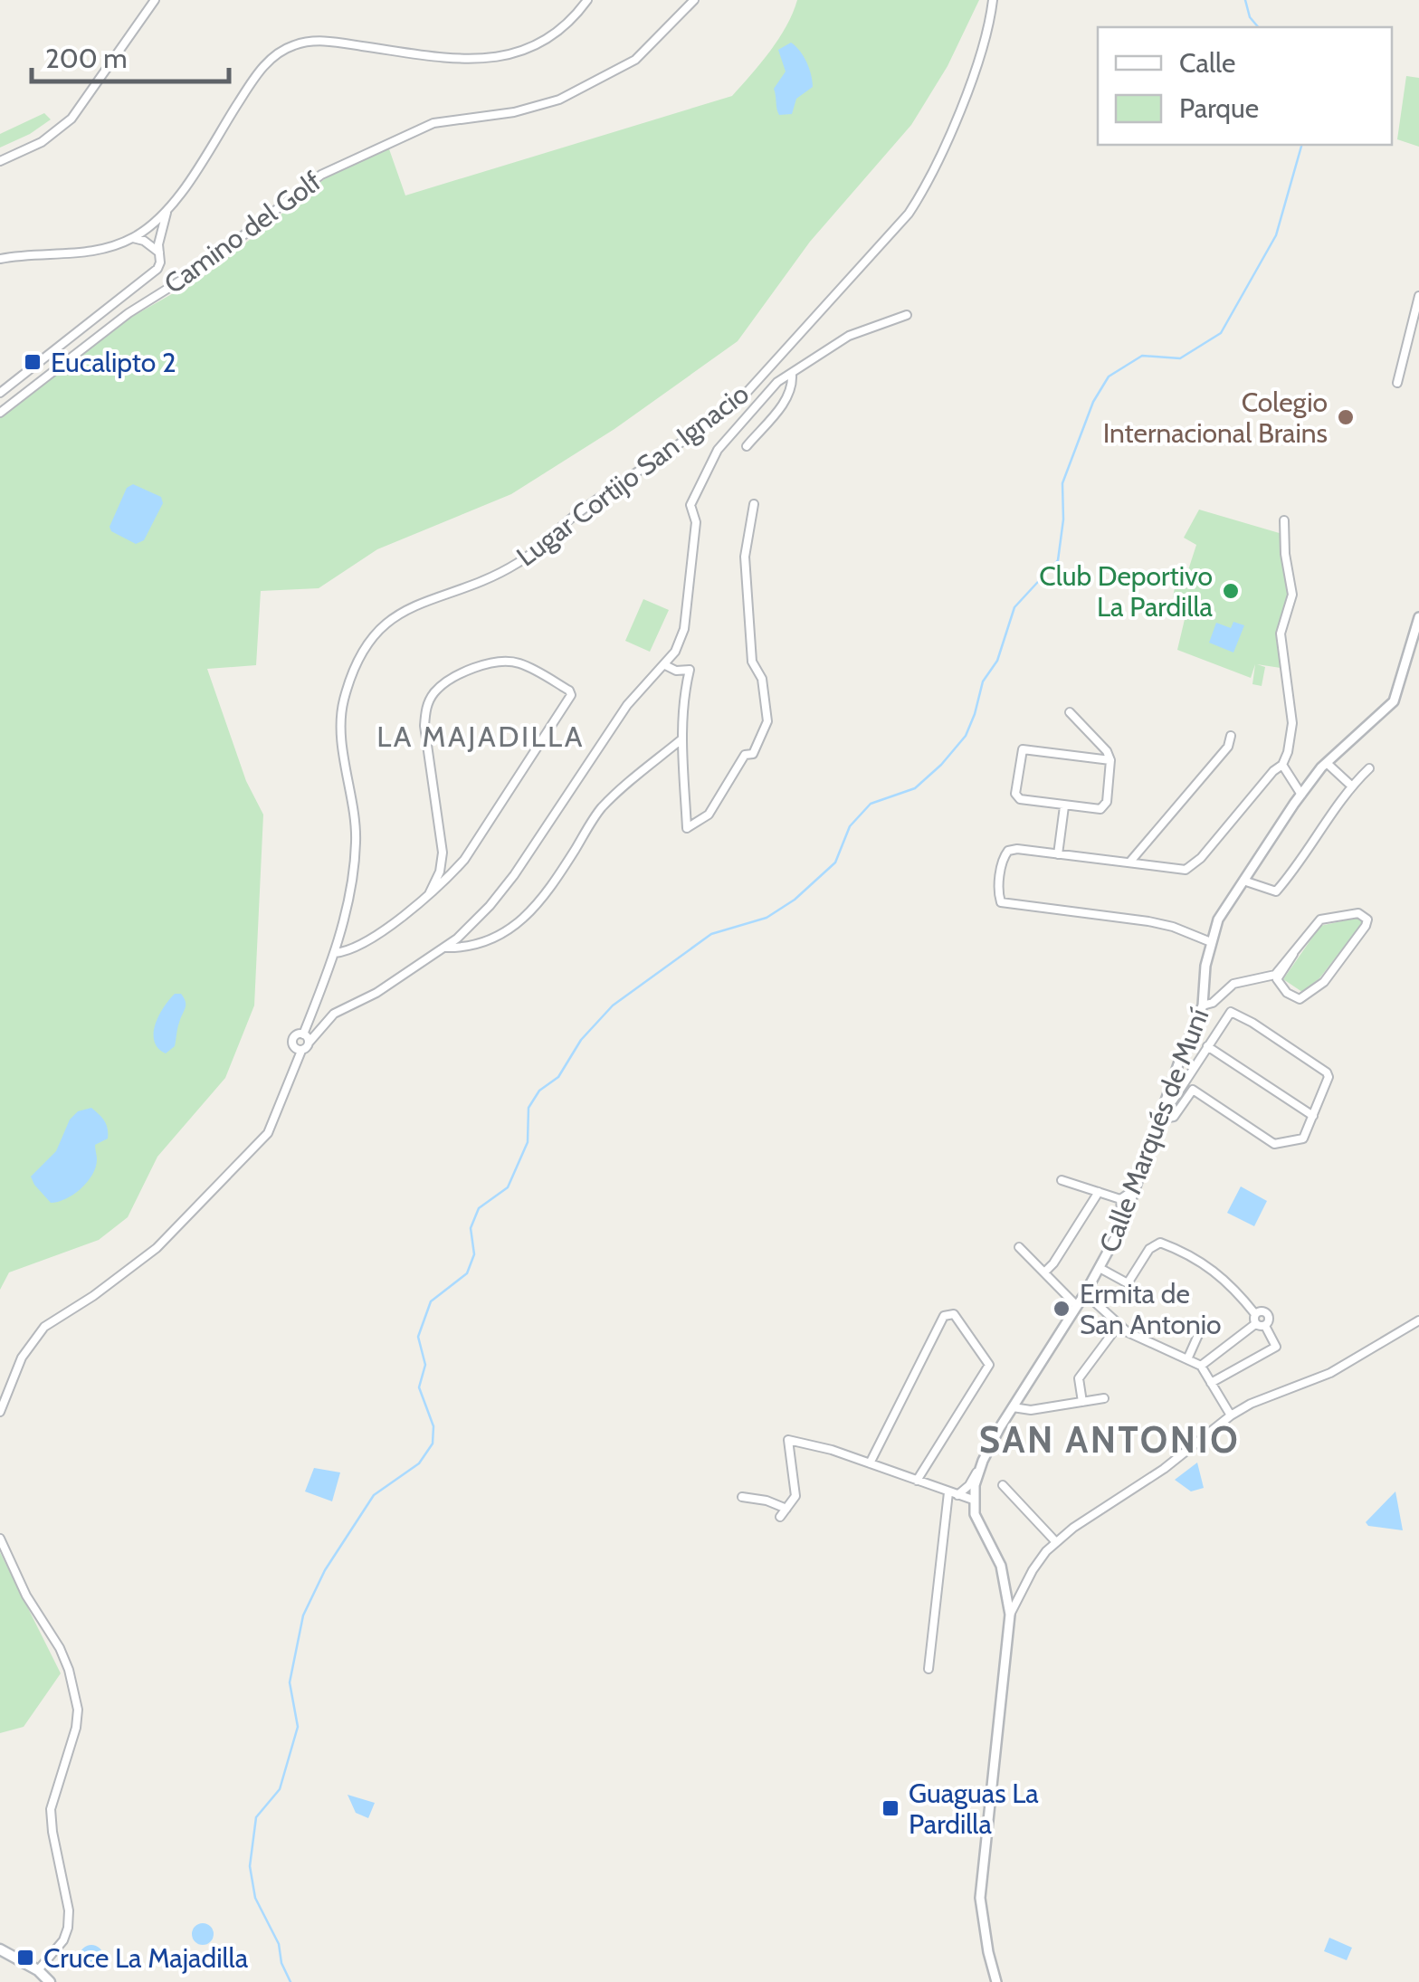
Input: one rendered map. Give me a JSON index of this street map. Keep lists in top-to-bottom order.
{
  "streets": {
    "street": ["Camino del Golf", "Lugar Cortijo San Ignacio", "Calle Marqués de Muní"]
  },
  "districts": ["LA MAJADILLA", "SAN ANTONIO"],
  "places": {
    "transit": ["Eucalipto 2", "Guaguas La Pardilla", "Cruce La Majadilla"],
    "other": ["Colegio Internacional Brains", "Club Deportivo La Pardilla", "Ermita de San Antonio"]
  },
  "legend": ["Calle", "Parque"],
  "scale_bar": "200 m"
}
